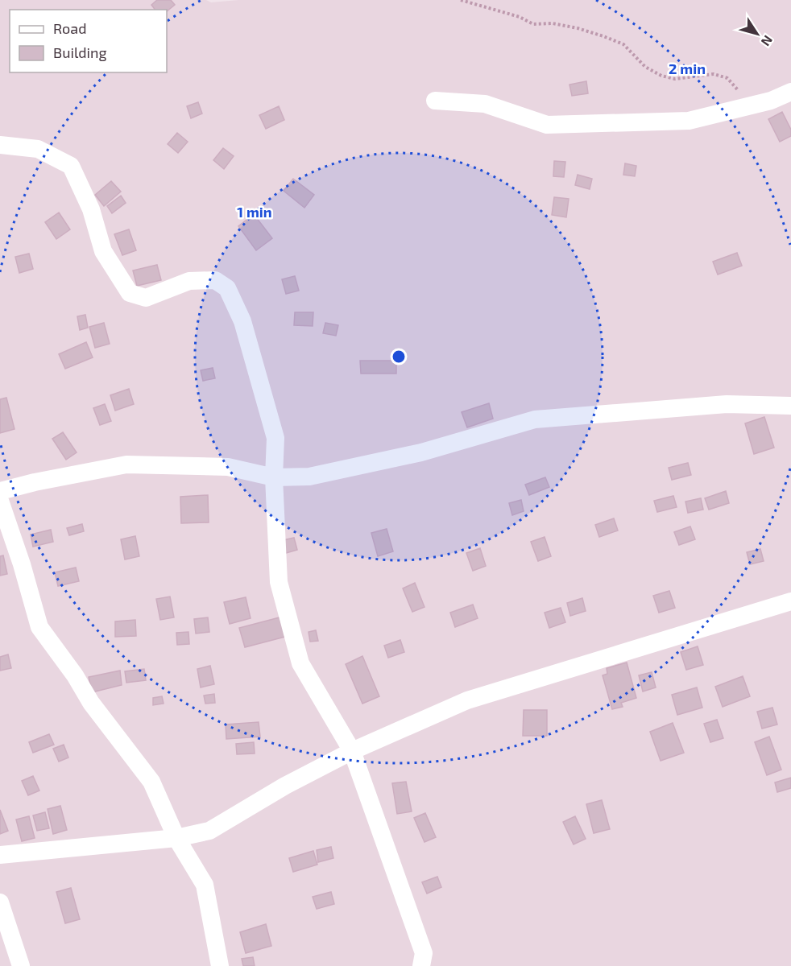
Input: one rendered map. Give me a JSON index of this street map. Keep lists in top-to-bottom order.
{
  "legend": ["Road", "Building"],
  "north": "bottom right",
  "rings": ["2 min", "1 min"]
}
